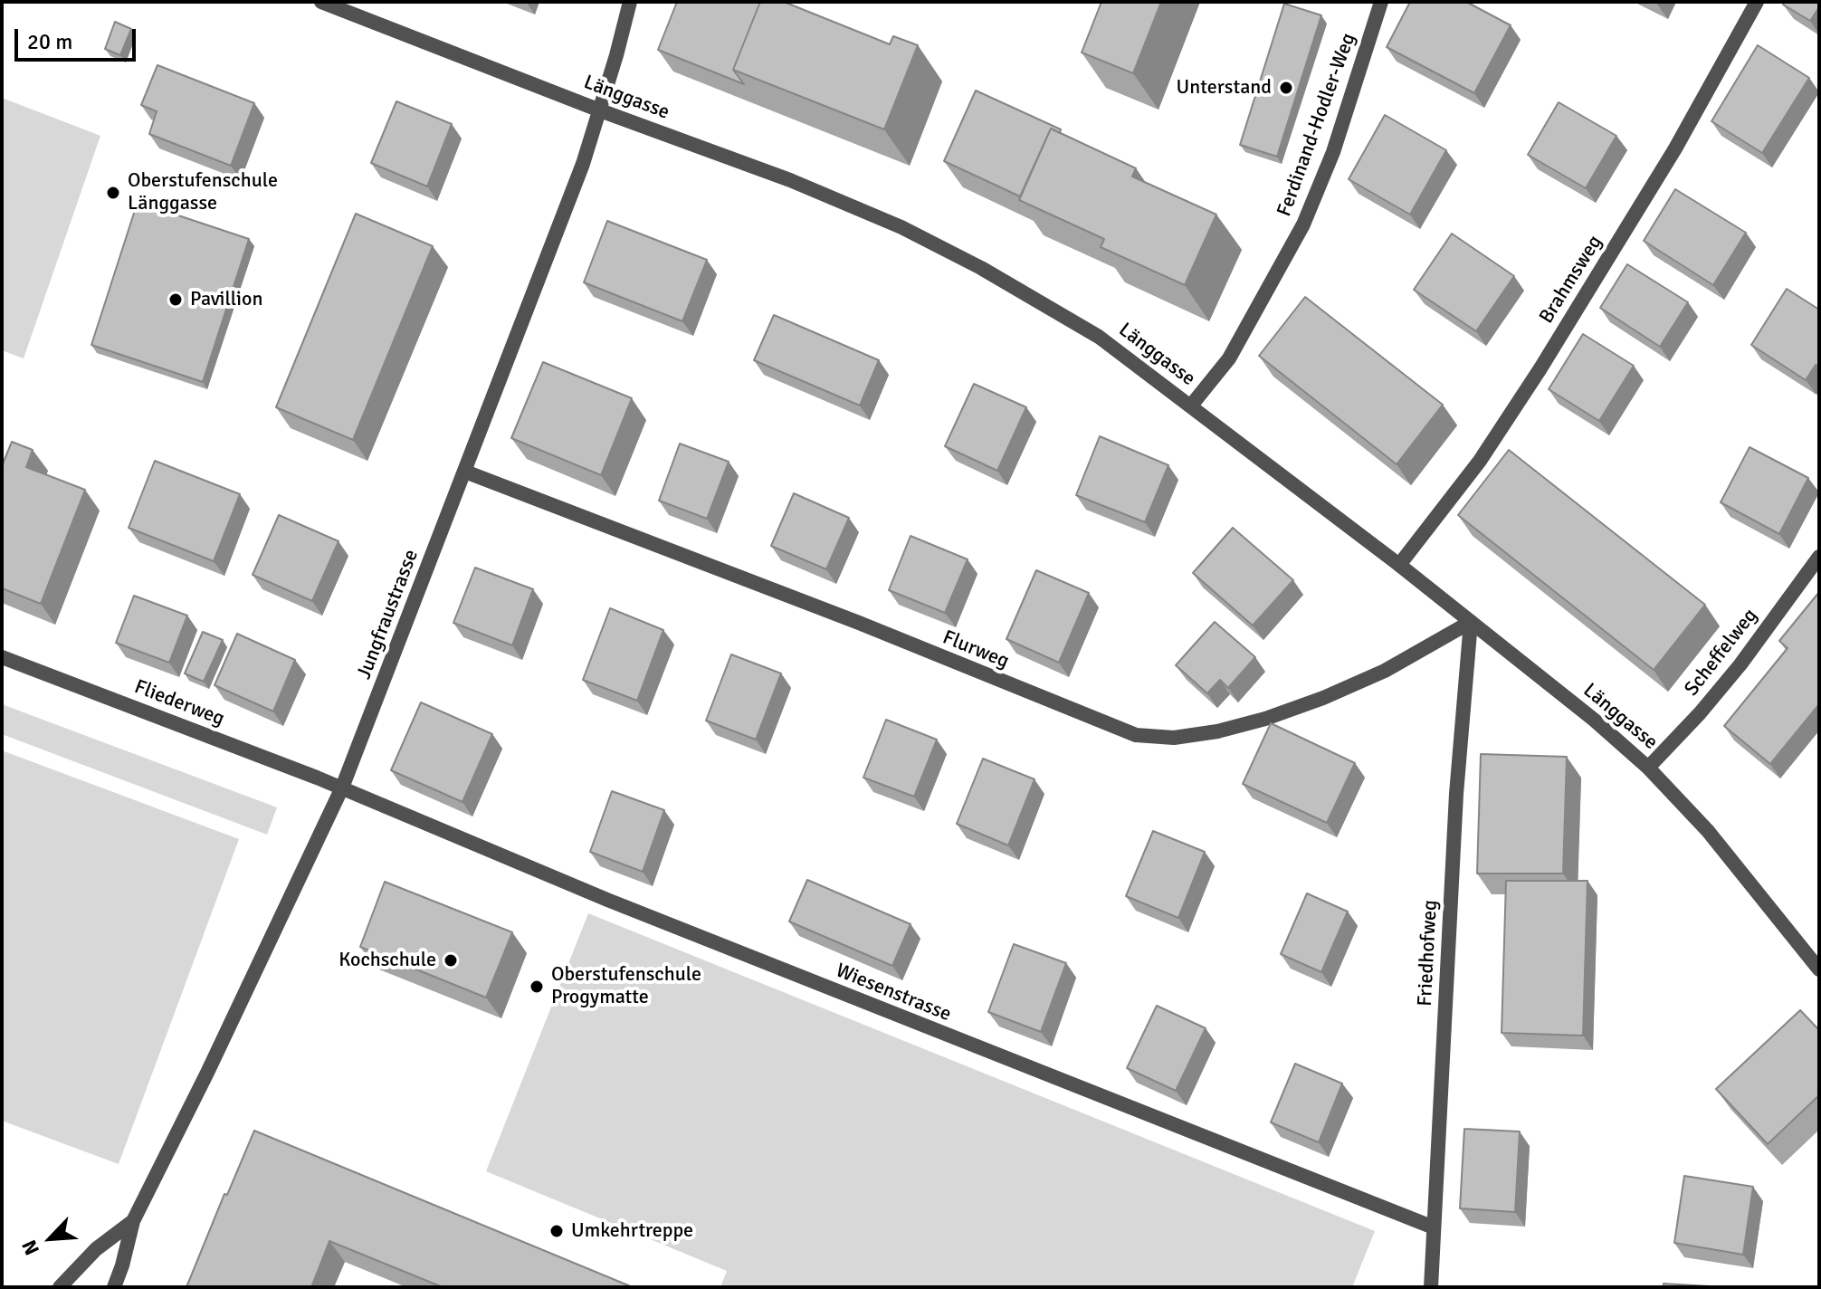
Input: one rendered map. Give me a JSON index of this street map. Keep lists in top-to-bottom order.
{
  "streets": {
    "street": [
      "Länggasse",
      "Ferdinand-Hodler-Weg",
      "Brahmsweg",
      "Jungfraustrasse",
      "Flurweg",
      "Scheffelweg",
      "Fliederweg",
      "Friedhofweg",
      "Wiesenstrasse"
    ]
  },
  "crossings": [
    ["Länggasse", "Ferdinand-Hodler-Weg"],
    ["Länggasse", "Brahmsweg"],
    ["Länggasse", "Jungfraustrasse"],
    ["Länggasse", "Flurweg"],
    ["Länggasse", "Scheffelweg"],
    ["Länggasse", "Friedhofweg"],
    ["Jungfraustrasse", "Flurweg"],
    ["Jungfraustrasse", "Fliederweg"],
    ["Jungfraustrasse", "Wiesenstrasse"],
    ["Flurweg", "Friedhofweg"],
    ["Fliederweg", "Wiesenstrasse"],
    ["Friedhofweg", "Wiesenstrasse"]
  ],
  "places": [
    "Unterstand",
    "Oberstufenschule Länggasse",
    "Pavillion",
    "Kochschule",
    "Oberstufenschule Progymatte",
    "Umkehrtreppe"
  ],
  "scale_bar": "20 m",
  "north": "bottom left"
}
